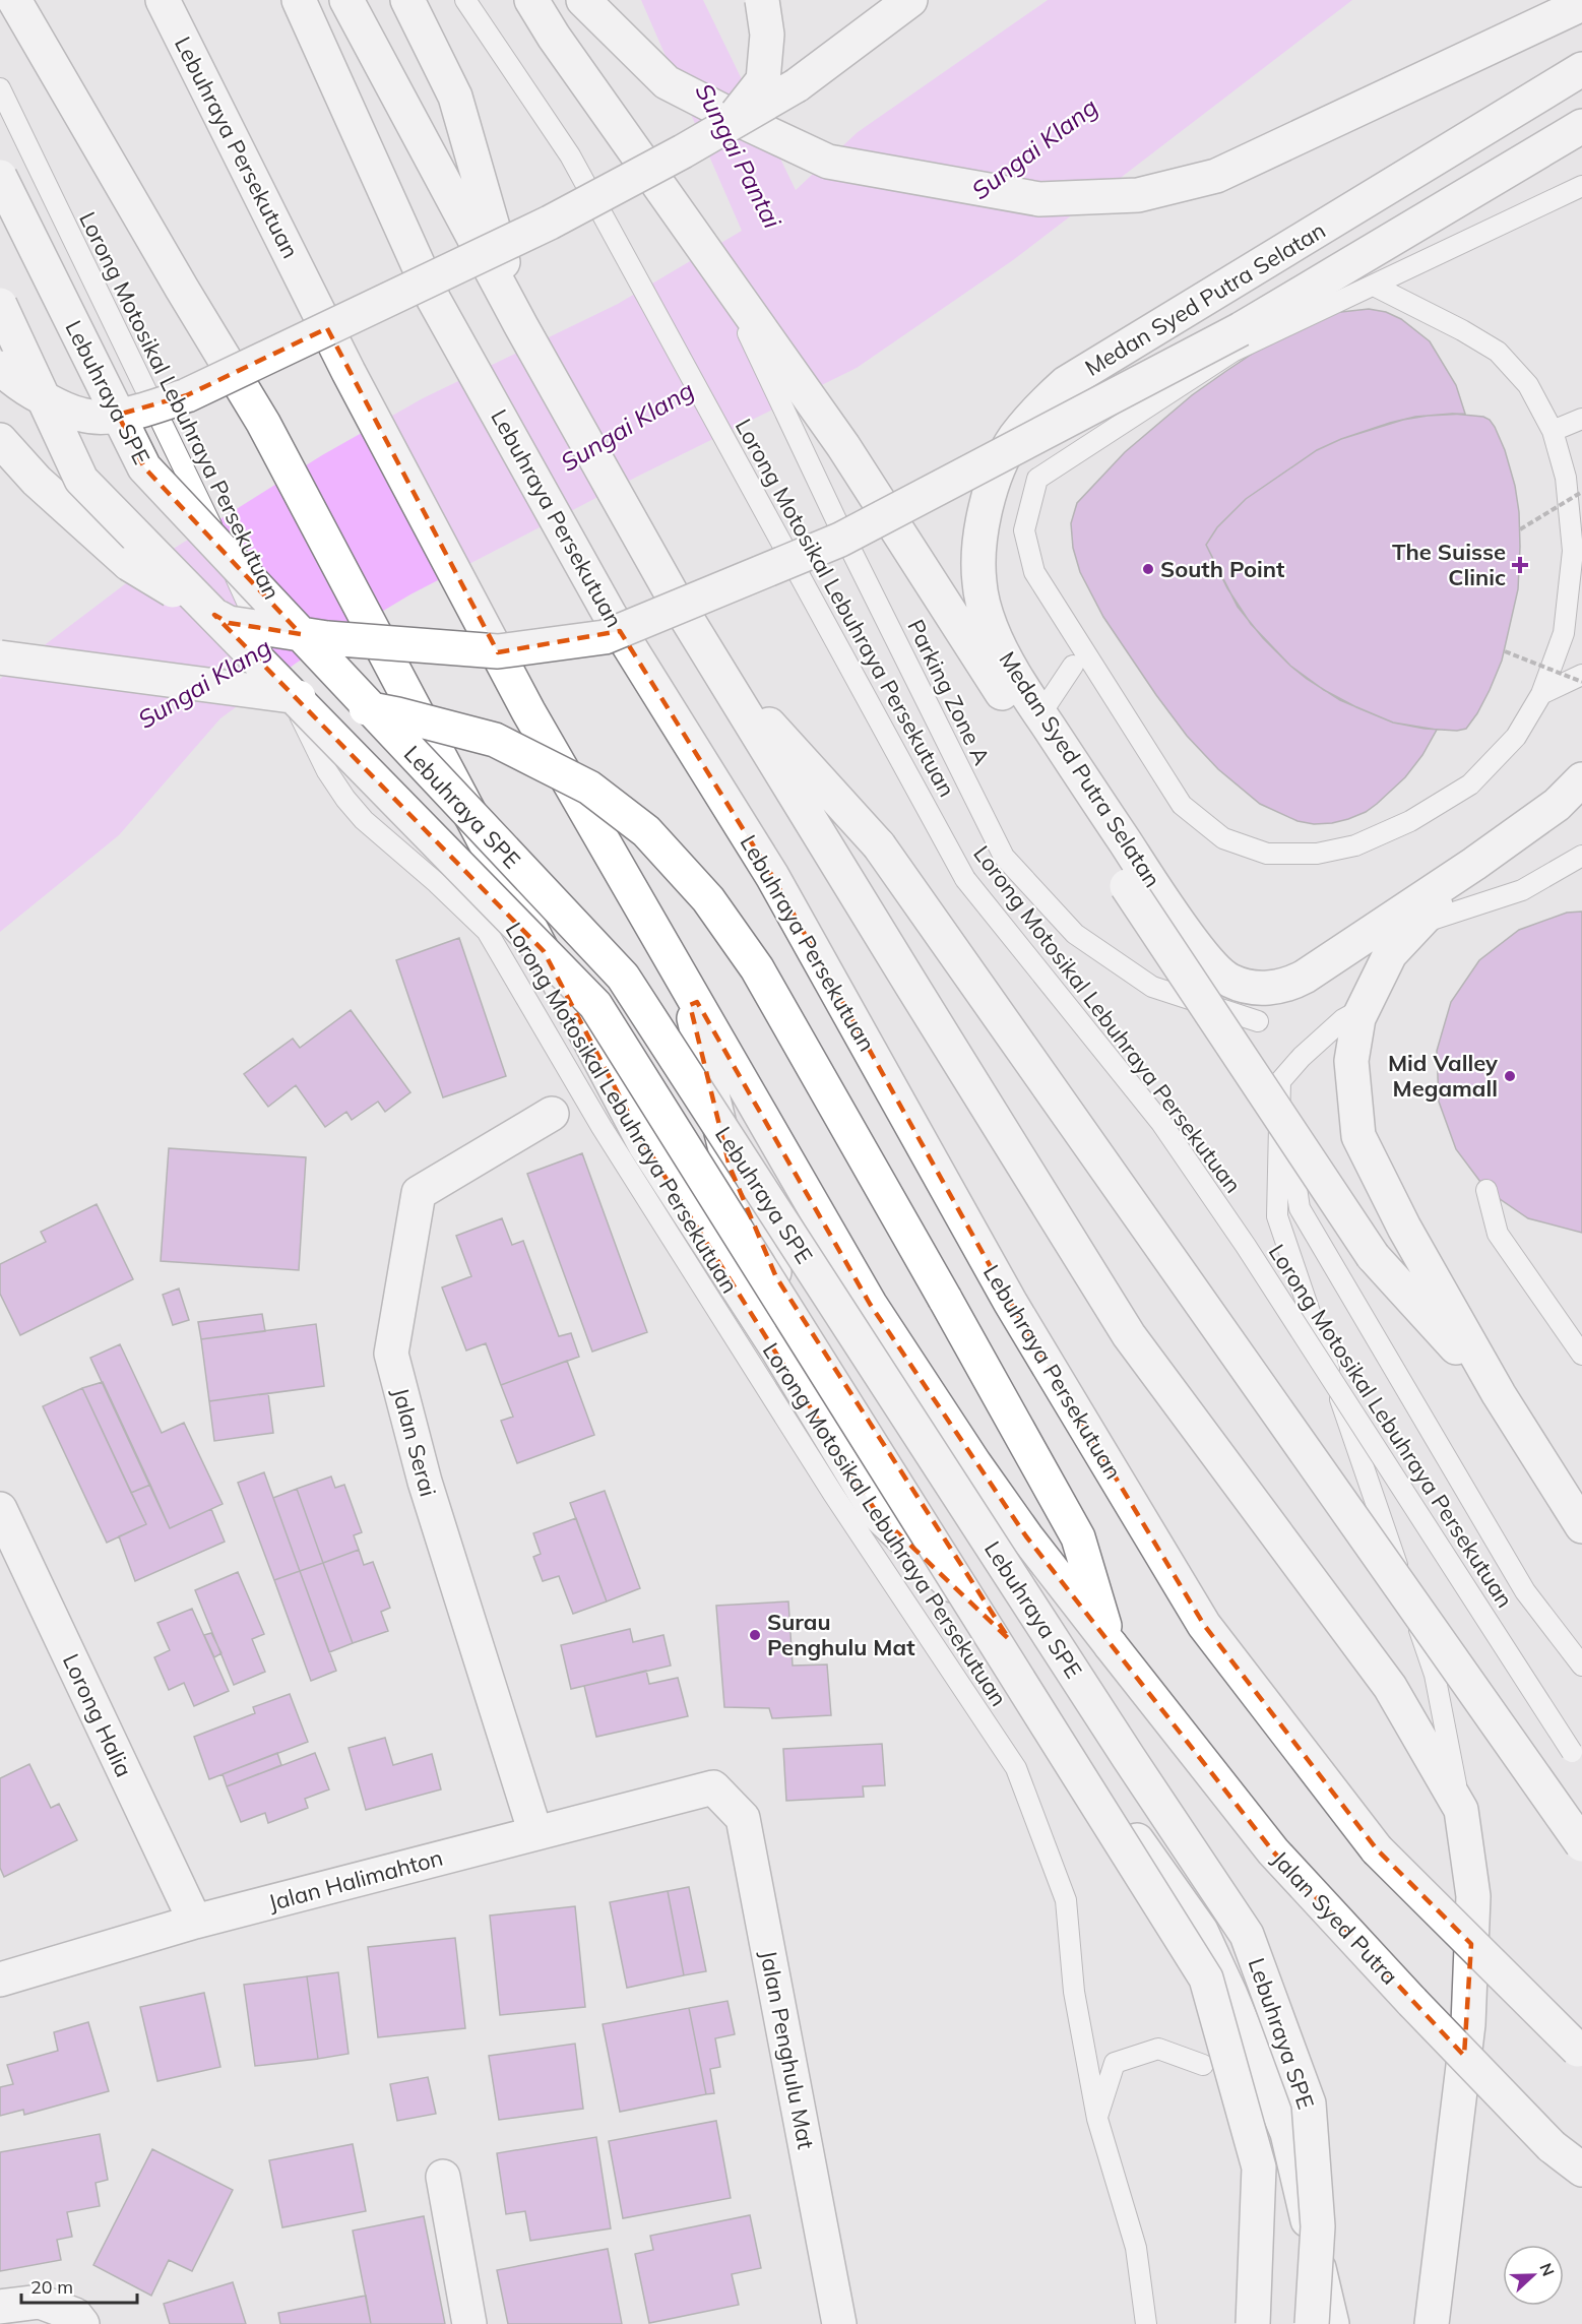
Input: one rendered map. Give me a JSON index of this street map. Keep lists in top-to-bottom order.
{
  "streets": {
    "main road": [
      "Lebuhraya Persekutuan",
      "Medan Syed Putra Selatan",
      "Lebuhraya SPE",
      "Jalan Serai",
      "Lorong Halia",
      "Jalan Halimahton",
      "Jalan Syed Putra",
      "Jalan Penghulu Mat"
    ],
    "lane": ["Lorong Motosikal Lebuhraya Persekutuan", "Parking Zone A"]
  },
  "crossings": [
    ["Lebuhraya Persekutuan", "Jalan Syed Putra"],
    ["Jalan Serai", "Jalan Halimahton"],
    ["Lorong Halia", "Jalan Halimahton"],
    ["Jalan Halimahton", "Jalan Penghulu Mat"]
  ],
  "water": ["Sungai Klang", "Sungai Pantai"],
  "places": {
    "health": ["The Suisse Clinic"],
    "other": ["South Point", "Mid Valley Megamall", "Surau Penghulu Mat"]
  },
  "scale_bar": "20 m",
  "north": "right"
}
